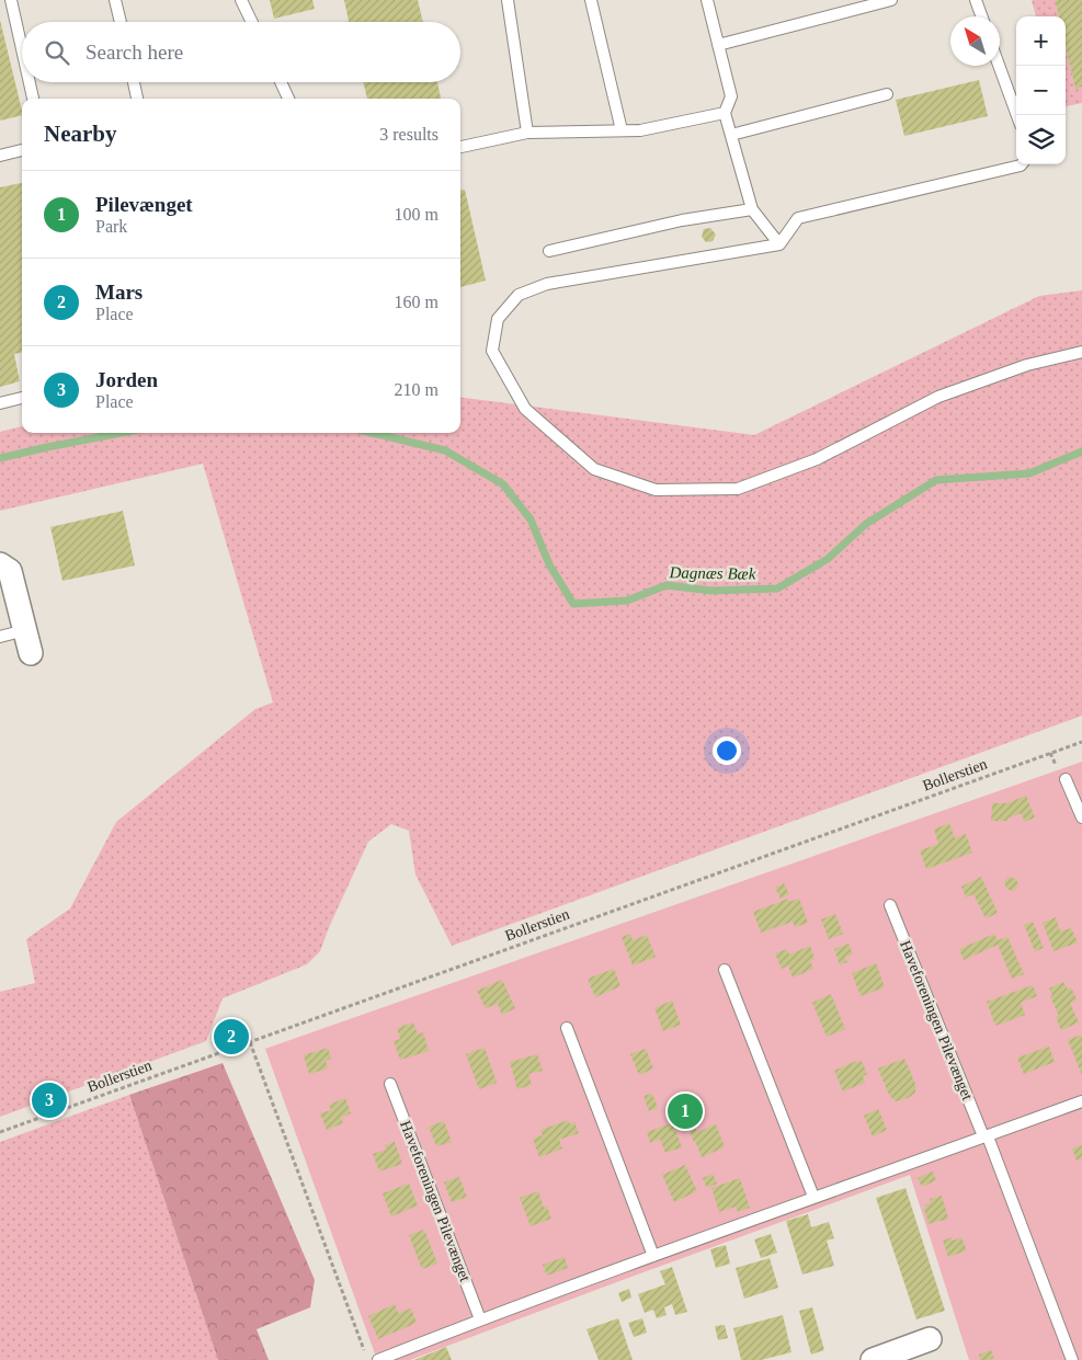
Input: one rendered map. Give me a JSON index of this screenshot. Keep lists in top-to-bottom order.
{
  "streets": {
    "lane": ["Haveforeningen Pilevænget"],
    "path": ["Bollerstien"]
  },
  "water": ["Dagnæs Bæk"],
  "north": "top left",
  "page": {
    "map_buttons": ["+", "−"],
    "search": "Search here",
    "heading": ["Nearby", "3 results"],
    "list": [
      {
        "mark": "1",
        "name": "Pilevænget",
        "note": "Park",
        "value": "100 m"
      },
      {
        "mark": "2",
        "name": "Mars",
        "note": "Place",
        "value": "160 m"
      },
      {
        "mark": "3",
        "name": "Jorden",
        "note": "Place",
        "value": "210 m"
      }
    ],
    "pins": ["2", "3", "1"]
  }
}
